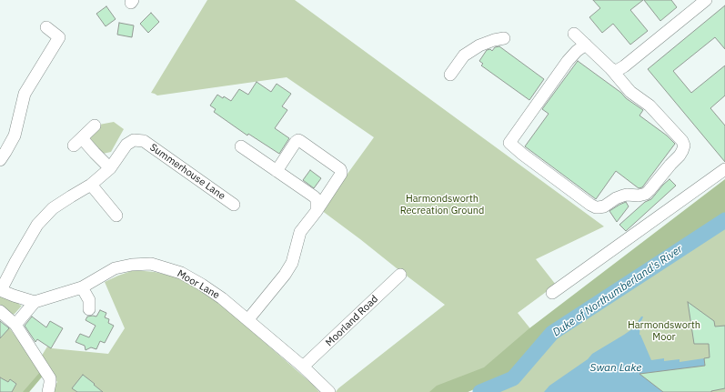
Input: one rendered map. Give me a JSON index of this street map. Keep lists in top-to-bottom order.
{
  "streets": {
    "street": ["Summerhouse Lane", "Moor Lane", "Moorland Road"]
  },
  "crossings": [
    ["Moor Lane", "Moorland Road"]
  ],
  "water": ["Duke of Northumberland's River", "Swan Lake"],
  "parks": ["Harmondsworth Recreation Ground", "Harmondsworth Moor"]
}
